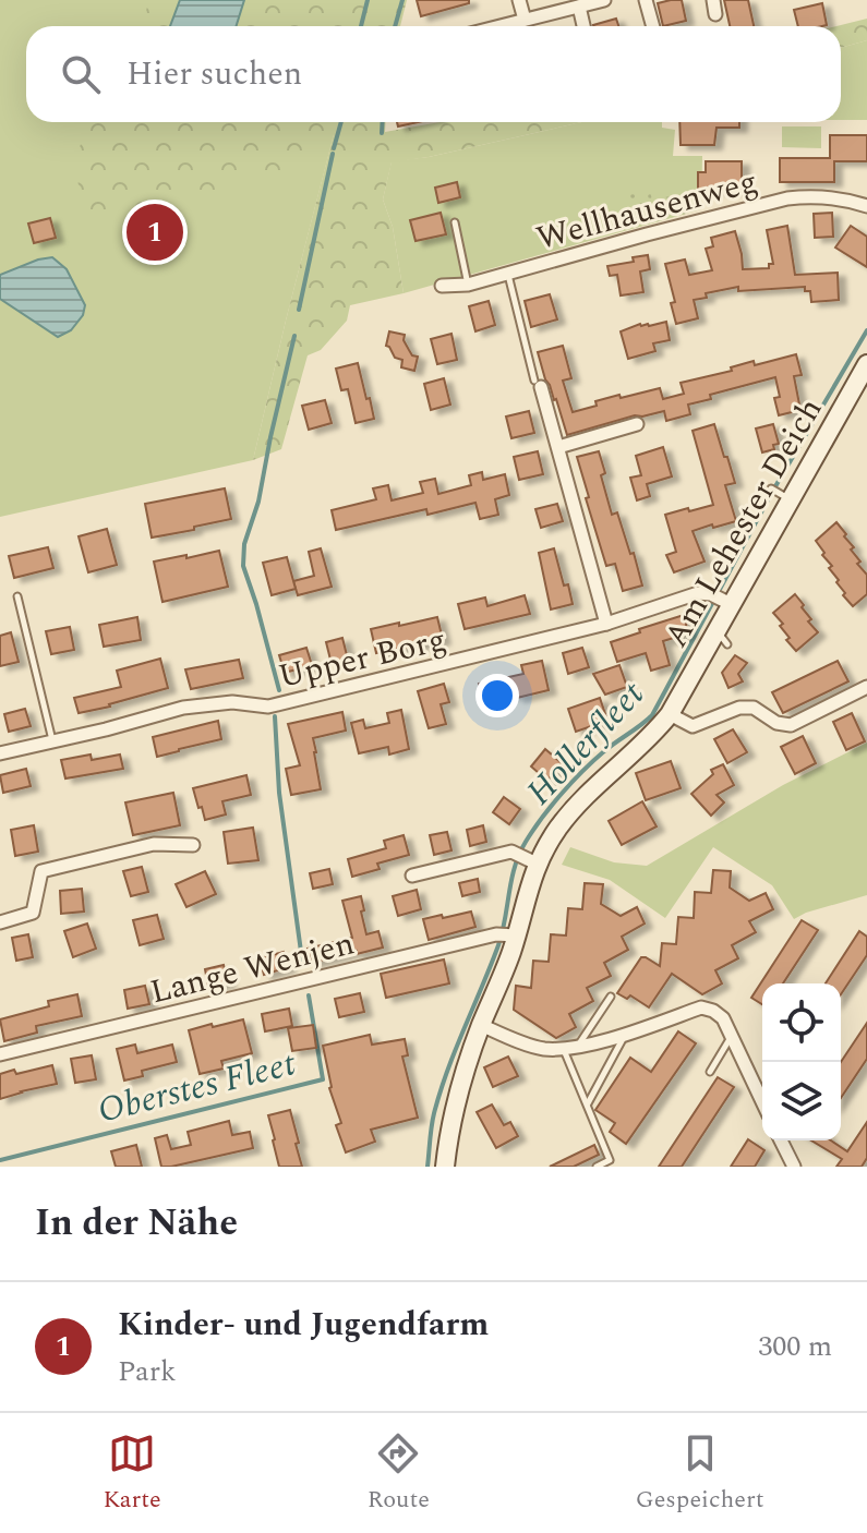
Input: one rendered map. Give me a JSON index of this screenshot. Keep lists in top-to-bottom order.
{
  "streets": {
    "street": [
      "Wellhausenweg",
      "Am Lehester Deich",
      "Upper Borg",
      "Lange Wenjen"
    ]
  },
  "crossings": [
    ["Am Lehester Deich", "Upper Borg"],
    ["Am Lehester Deich", "Lange Wenjen"]
  ],
  "water": ["Hollerfleet", "Oberstes Fleet"],
  "page": {
    "search": "Hier suchen",
    "pins": "1",
    "heading": "In der Nähe",
    "list": [
      {
        "mark": "1",
        "name": "Kinder- und Jugendfarm",
        "note": "Park",
        "value": "300 m"
      }
    ],
    "nav": ["Karte", "Route", "Gespeichert"]
  }
}
